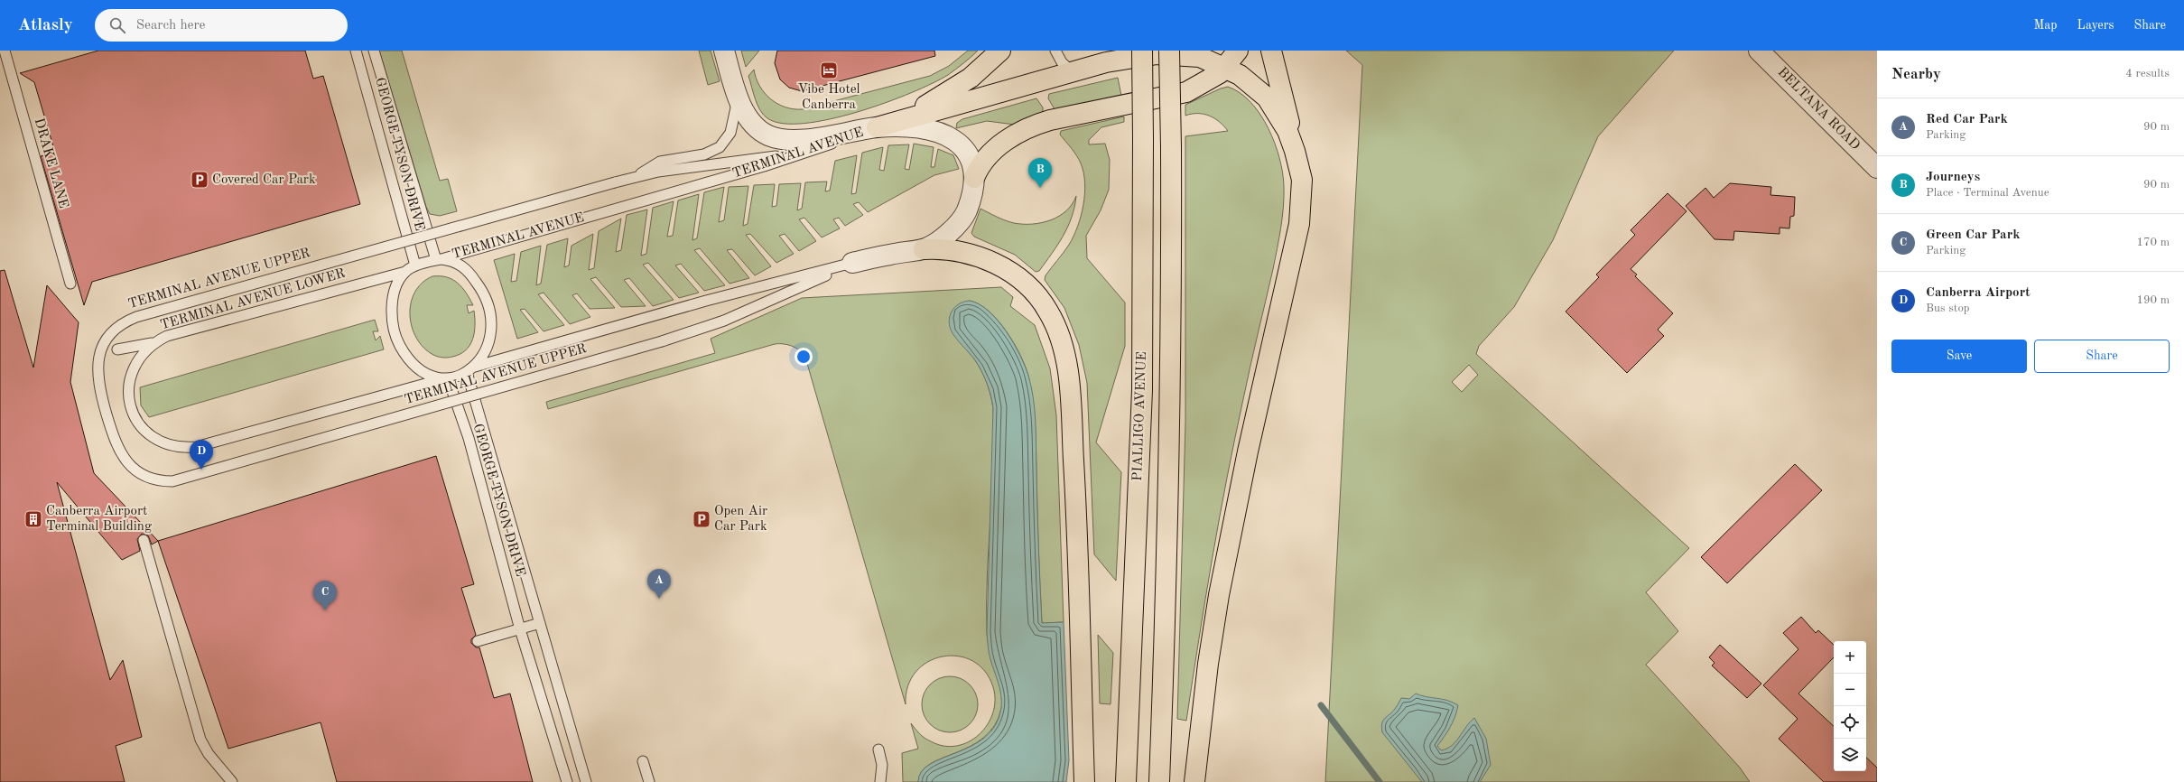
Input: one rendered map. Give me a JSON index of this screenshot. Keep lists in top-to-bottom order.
{
  "streets": {
    "main road": ["PIALLIGO AVENUE"],
    "street": ["BELTANA ROAD", "TERMINAL AVENUE"],
    "lane": [
      "GEORGE TYSON DRIVE",
      "DRAKE LANE",
      "TERMINAL AVENUE UPPER",
      "TERMINAL AVENUE LOWER"
    ]
  },
  "crossings": [
    ["TERMINAL AVENUE", "GEORGE TYSON DRIVE"],
    ["TERMINAL AVENUE", "TERMINAL AVENUE UPPER"],
    ["TERMINAL AVENUE", "TERMINAL AVENUE LOWER"],
    ["GEORGE TYSON DRIVE", "TERMINAL AVENUE LOWER"]
  ],
  "places": {
    "hotel": ["Vibe Hotel Canberra"],
    "parking": ["Covered Car Park", "Open Air Car Park"],
    "building": ["Canberra Airport Terminal Building"]
  },
  "page": {
    "header": "Atlasly",
    "search": "Search here",
    "nav": ["Map", "Layers", "Share"],
    "heading": ["Nearby", "4 results"],
    "list": [
      {
        "mark": "A",
        "name": "Red Car Park",
        "note": "Parking",
        "value": "90 m"
      },
      {
        "mark": "B",
        "name": "Journeys",
        "note": "Place · Terminal Avenue",
        "value": "90 m"
      },
      {
        "mark": "C",
        "name": "Green Car Park",
        "note": "Parking",
        "value": "170 m"
      },
      {
        "mark": "D",
        "name": "Canberra Airport",
        "note": "Bus stop",
        "value": "190 m"
      }
    ],
    "pins": [
      "B",
      "D",
      "A",
      "C"
    ],
    "buttons": ["Save", "Share"],
    "map_buttons": ["+", "−"]
  }
}
